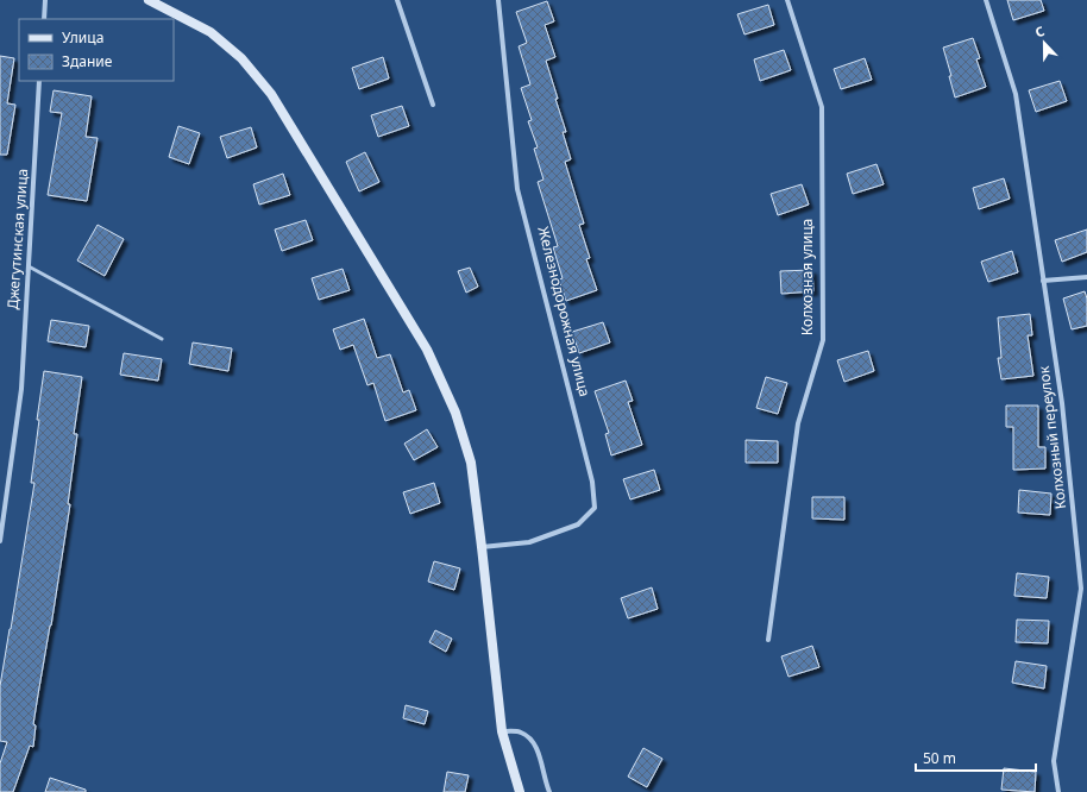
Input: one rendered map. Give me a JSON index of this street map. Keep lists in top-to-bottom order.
{
  "streets": {
    "street": [
      "Джегутинская улица",
      "Колхозная улица",
      "Железнодорожная улица",
      "Колхозный переулок"
    ]
  },
  "legend": ["Улица", "Здание"],
  "scale_bar": "50 m",
  "north": "top"
}
